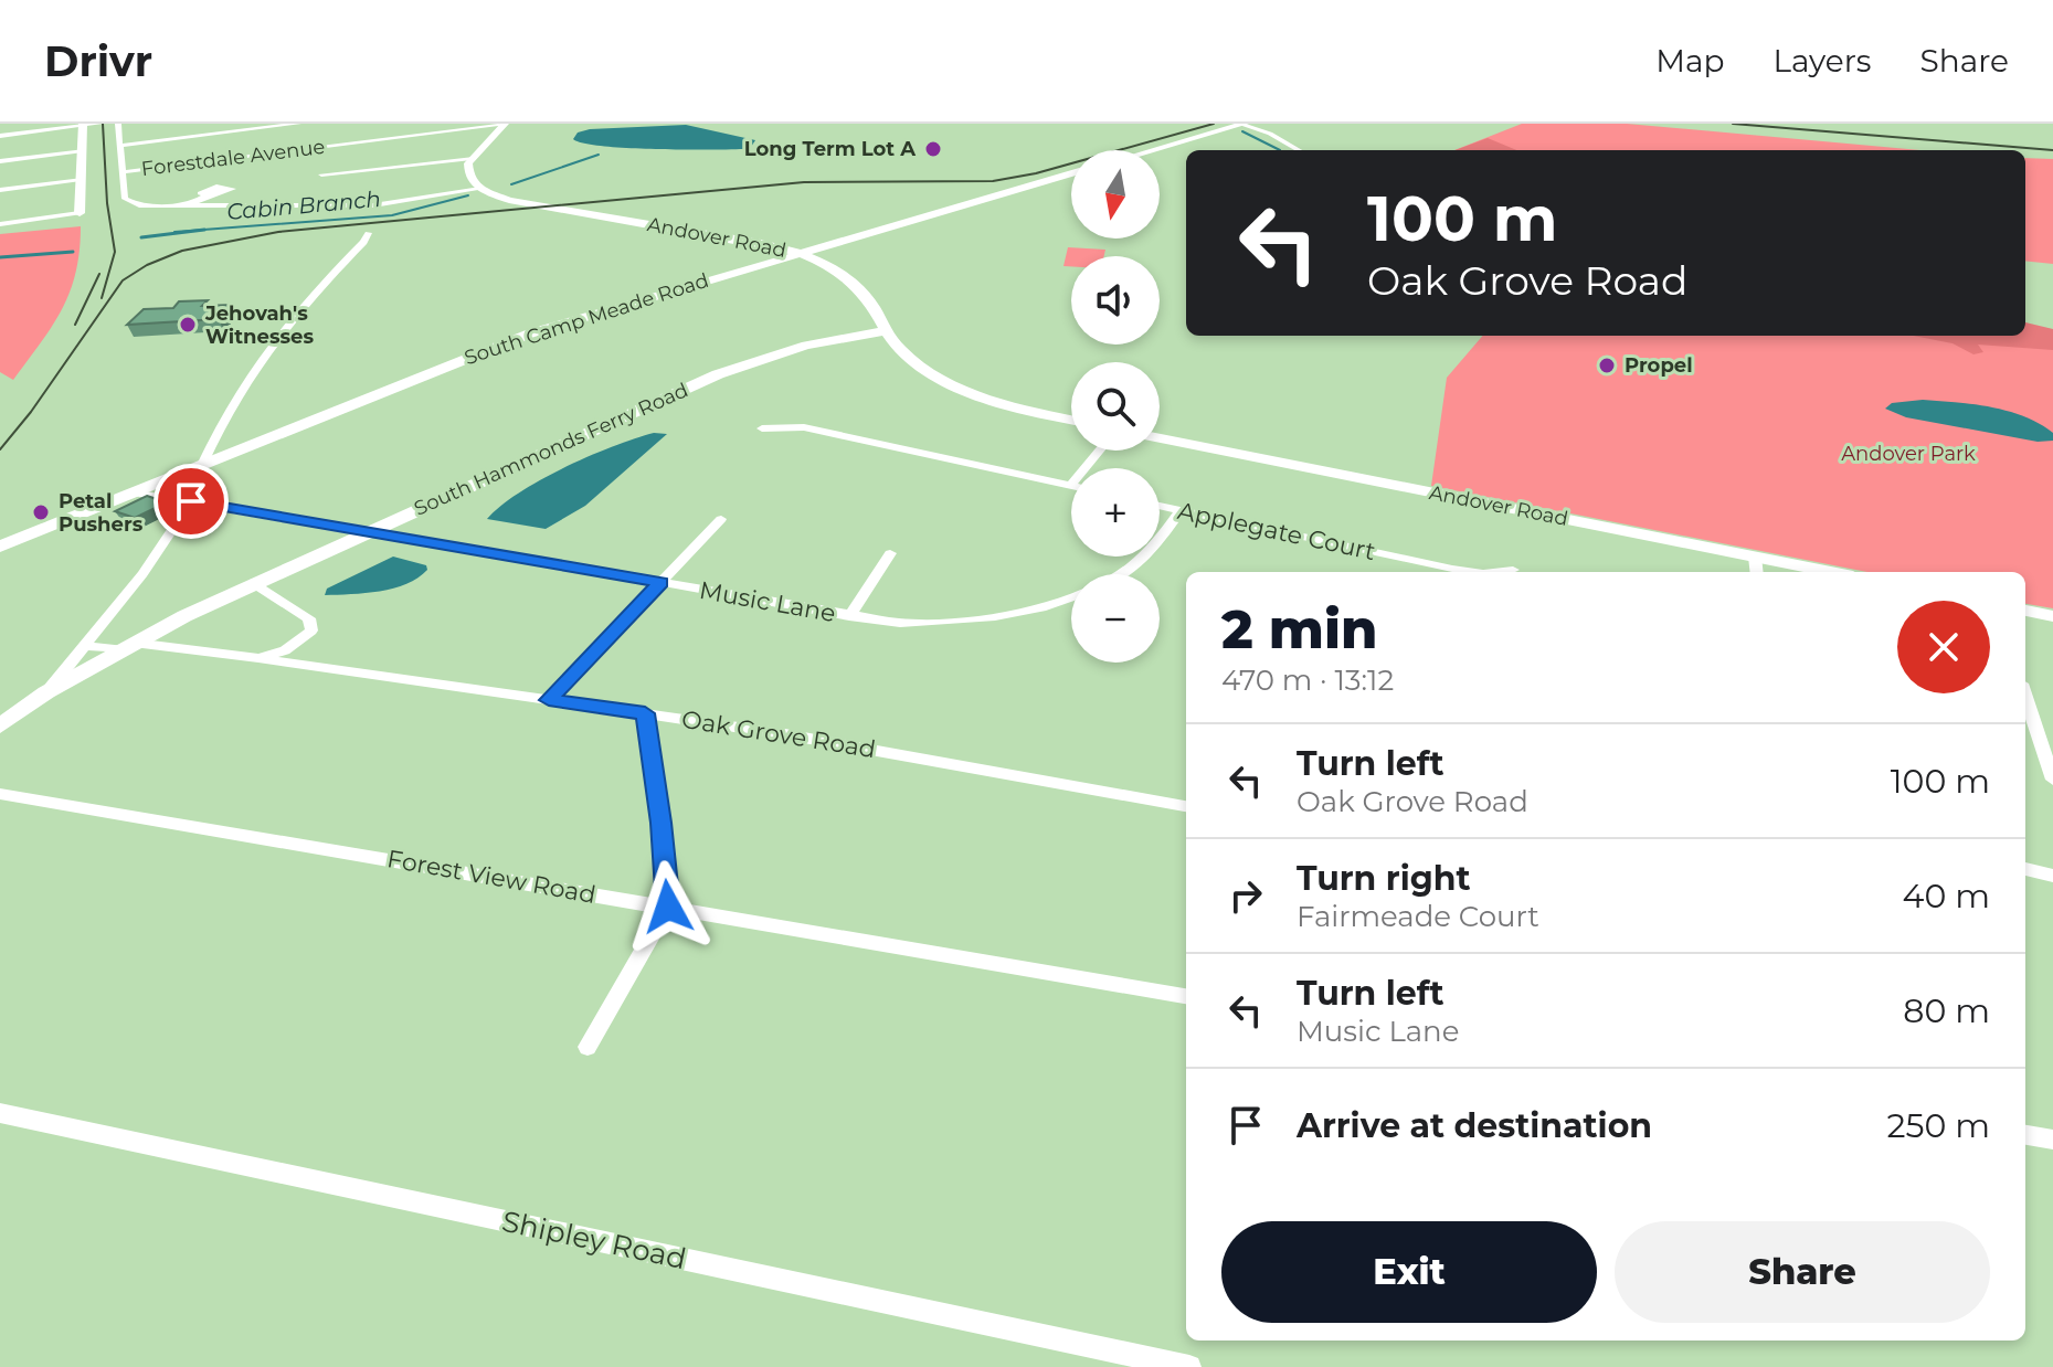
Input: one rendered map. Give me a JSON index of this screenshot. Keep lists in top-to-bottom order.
{
  "streets": {
    "main road": ["Andover Road", "South Camp Meade Road", "South Hammonds Ferry Road"],
    "street": [
      "Forestdale Avenue",
      "Applegate Court",
      "Music Lane",
      "Oak Grove Road",
      "Forest View Road",
      "Shipley Road"
    ]
  },
  "crossings": [
    ["Andover Road", "South Camp Meade Road"],
    ["Andover Road", "South Hammonds Ferry Road"],
    ["South Camp Meade Road", "Music Lane"],
    ["South Hammonds Ferry Road", "Music Lane"],
    ["South Hammonds Ferry Road", "Oak Grove Road"],
    ["Applegate Court", "Music Lane"]
  ],
  "water": ["Cabin Branch"],
  "parks": ["Andover Park"],
  "places": [
    "Long Term Lot A",
    "Jehovah's Witnesses",
    "Propel",
    "Petal Pushers"
  ],
  "north": "bottom",
  "page": {
    "header": "Drivr",
    "nav": ["Map", "Layers", "Share"],
    "map_buttons": ["+", "−"],
    "turn": ["100 m", "Oak Grove Road"],
    "heading": ["2 min", "470 m · 13:12"],
    "list": [
      {
        "name": "Turn left",
        "note": "Oak Grove Road",
        "value": "100 m"
      },
      {
        "name": "Turn right",
        "note": "Fairmeade Court",
        "value": "40 m"
      },
      {
        "name": "Turn left",
        "note": "Music Lane",
        "value": "80 m"
      },
      {
        "name": "Arrive at destination",
        "value": "250 m"
      }
    ],
    "buttons": ["Exit", "Share"]
  }
}
